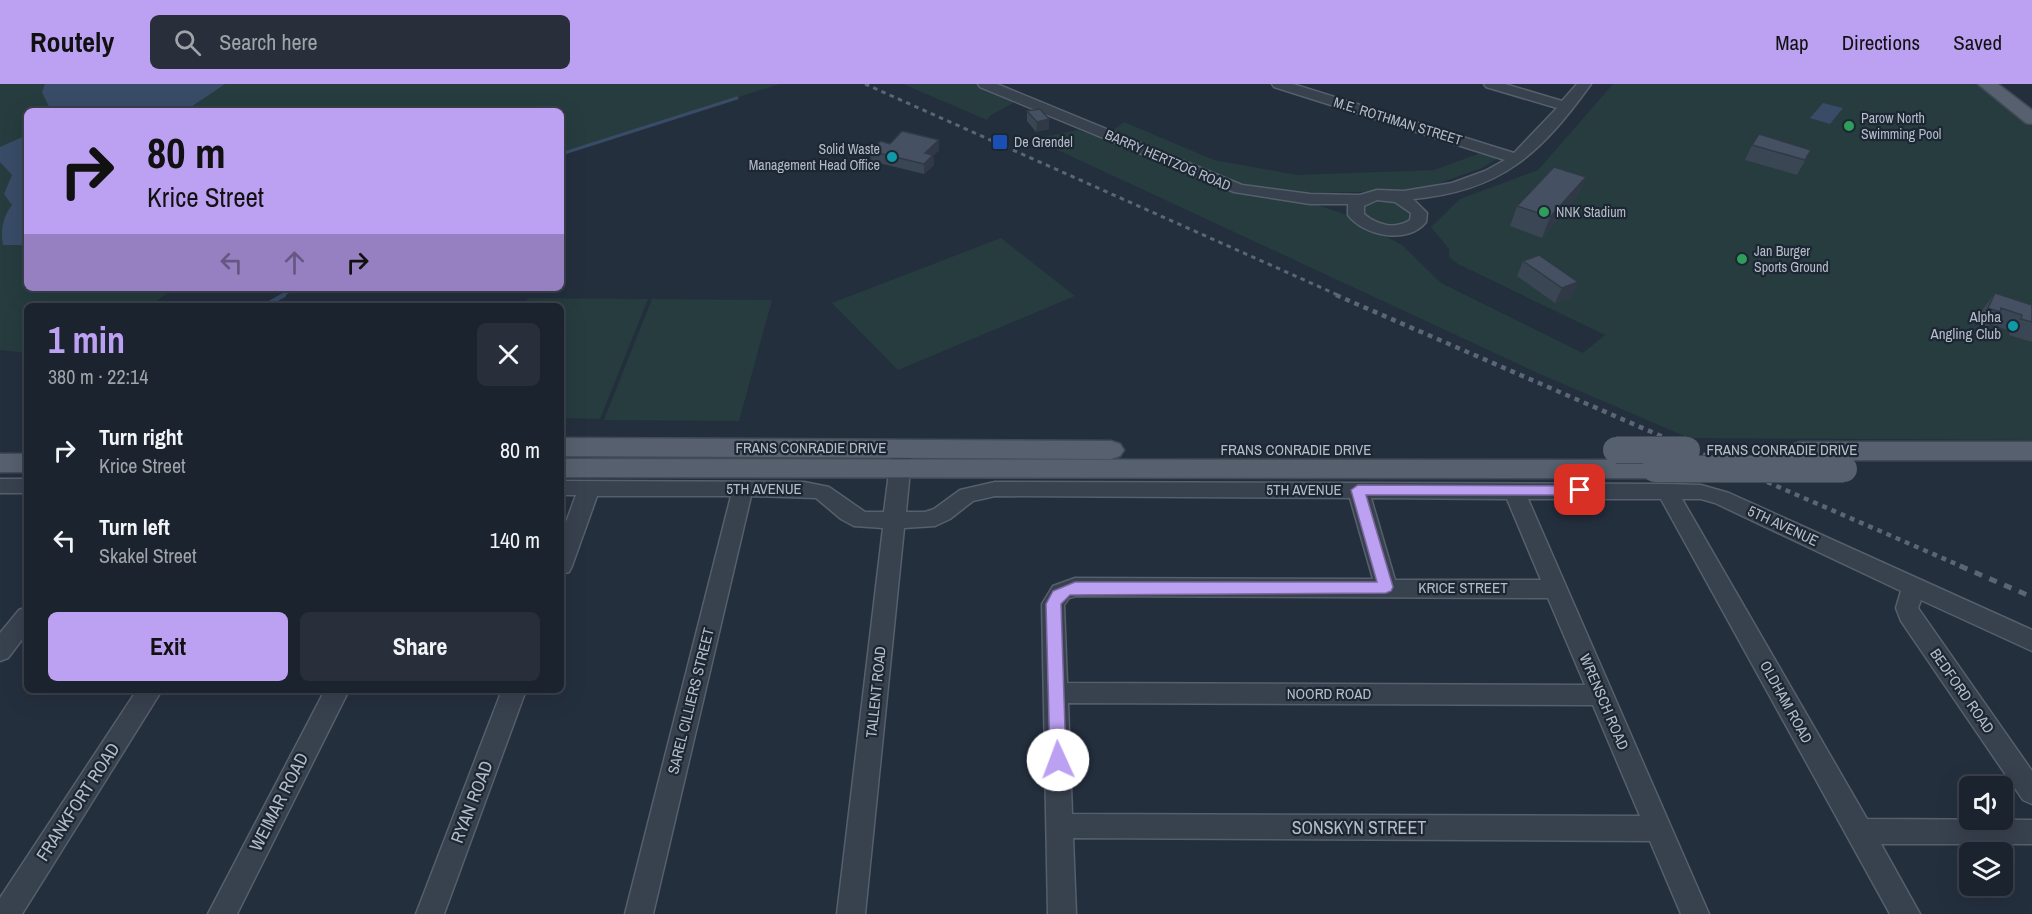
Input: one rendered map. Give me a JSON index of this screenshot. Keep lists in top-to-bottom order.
{
  "streets": {
    "main road": ["FRANS CONRADIE DRIVE"],
    "street": [
      "M.E. ROTHMAN STREET",
      "BARRY HERTZOG ROAD",
      "5TH AVENUE",
      "KRICE STREET",
      "BEDFORD ROAD",
      "TALLENT ROAD",
      "NOORD ROAD",
      "SAREL CILLIERS STREET",
      "WRENSCH ROAD",
      "OLDHAM ROAD",
      "FRANKFORT ROAD",
      "WEIMAR ROAD",
      "RYAN ROAD",
      "SONSKYN STREET"
    ]
  },
  "crossings": [
    ["FRANS CONRADIE DRIVE", "5TH AVENUE"],
    ["FRANS CONRADIE DRIVE", "TALLENT ROAD"],
    ["FRANS CONRADIE DRIVE", "OLDHAM ROAD"],
    ["5TH AVENUE", "BEDFORD ROAD"],
    ["5TH AVENUE", "TALLENT ROAD"],
    ["5TH AVENUE", "SAREL CILLIERS STREET"],
    ["5TH AVENUE", "WRENSCH ROAD"],
    ["5TH AVENUE", "OLDHAM ROAD"],
    ["KRICE STREET", "NOORD ROAD"],
    ["KRICE STREET", "WRENSCH ROAD"],
    ["NOORD ROAD", "WRENSCH ROAD"],
    ["WRENSCH ROAD", "SONSKYN STREET"]
  ],
  "places": {
    "other": [
      "Parow North Swimming Pool",
      "Solid Waste Management Head Office",
      "NNK Stadium",
      "Jan Burger Sports Ground",
      "Alpha Angling Club"
    ],
    "transit": ["De Grendel"]
  },
  "page": {
    "header": "Routely",
    "search": "Search here",
    "nav": ["Map", "Directions", "Saved"],
    "turn": ["80 m", "Krice Street"],
    "heading": ["1 min", "380 m · 22:14"],
    "list": [
      {
        "name": "Turn right",
        "note": "Krice Street",
        "value": "80 m"
      },
      {
        "name": "Turn left",
        "note": "Skakel Street",
        "value": "140 m"
      }
    ],
    "buttons": ["Exit", "Share"]
  }
}
